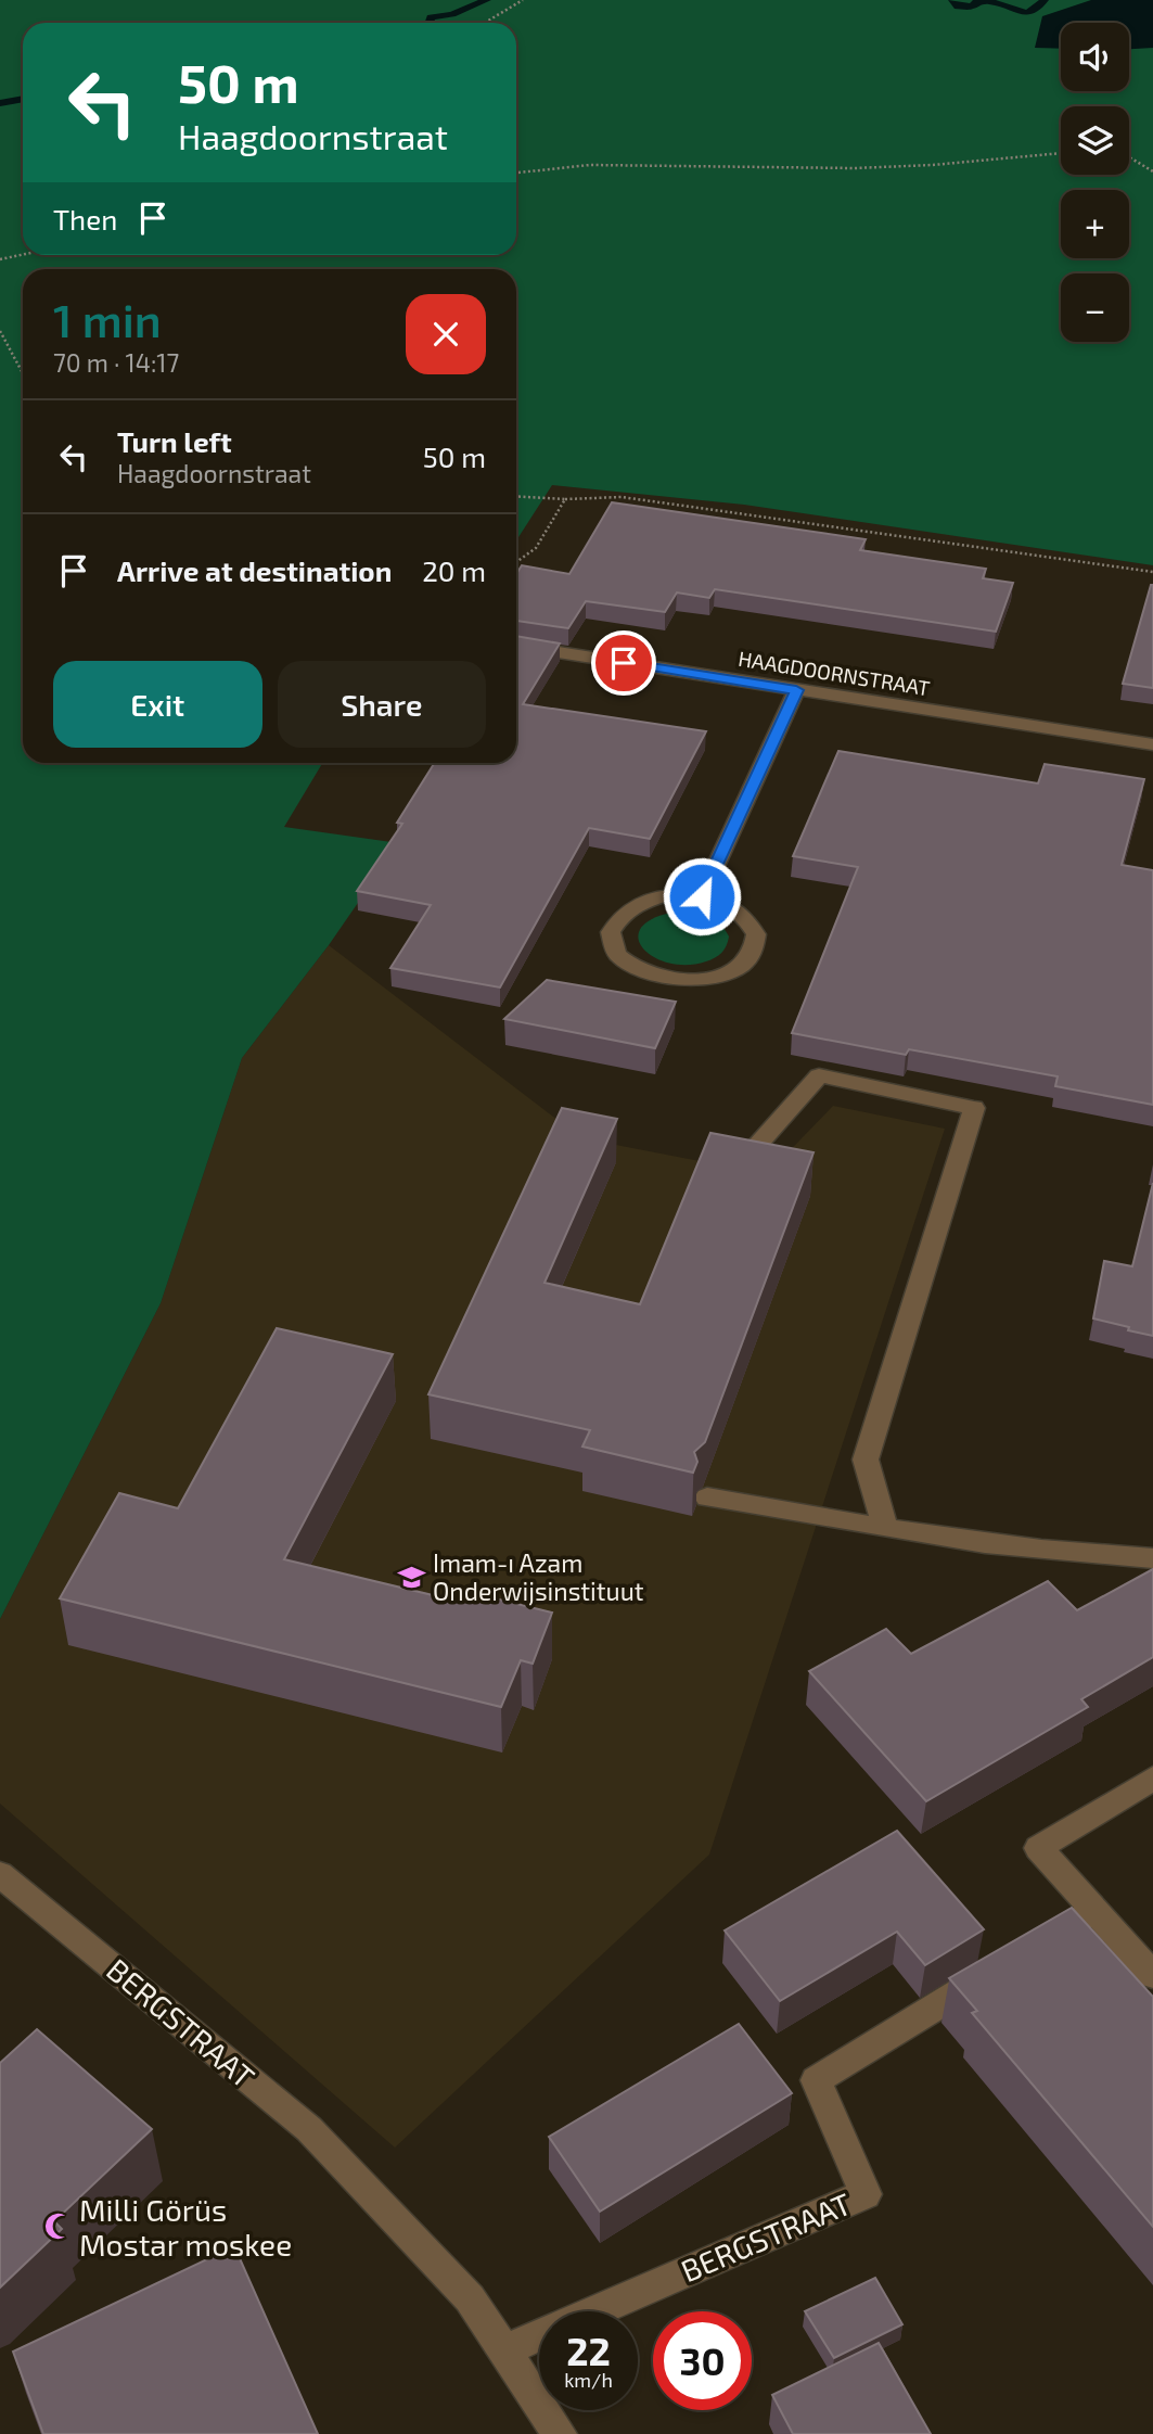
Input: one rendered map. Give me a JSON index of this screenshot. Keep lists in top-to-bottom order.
{
  "streets": {
    "street": ["HAAGDOORNSTRAAT", "BERGSTRAAT"]
  },
  "places": {
    "school or university": ["Imam-ı Azam Onderwijsinstituut"],
    "mosque": ["Milli Görüs Mostar moskee"]
  },
  "page": {
    "map_buttons": ["+", "−"],
    "turn": ["50 m", "Haagdoornstraat"],
    "then": "Then",
    "heading": ["1 min", "70 m · 14:17"],
    "list": [
      {
        "name": "Turn left",
        "note": "Haagdoornstraat",
        "value": "50 m"
      },
      {
        "name": "Arrive at destination",
        "value": "20 m"
      }
    ],
    "buttons": ["Exit", "Share"],
    "speed": "22 km/h",
    "limit": "30"
  }
}
